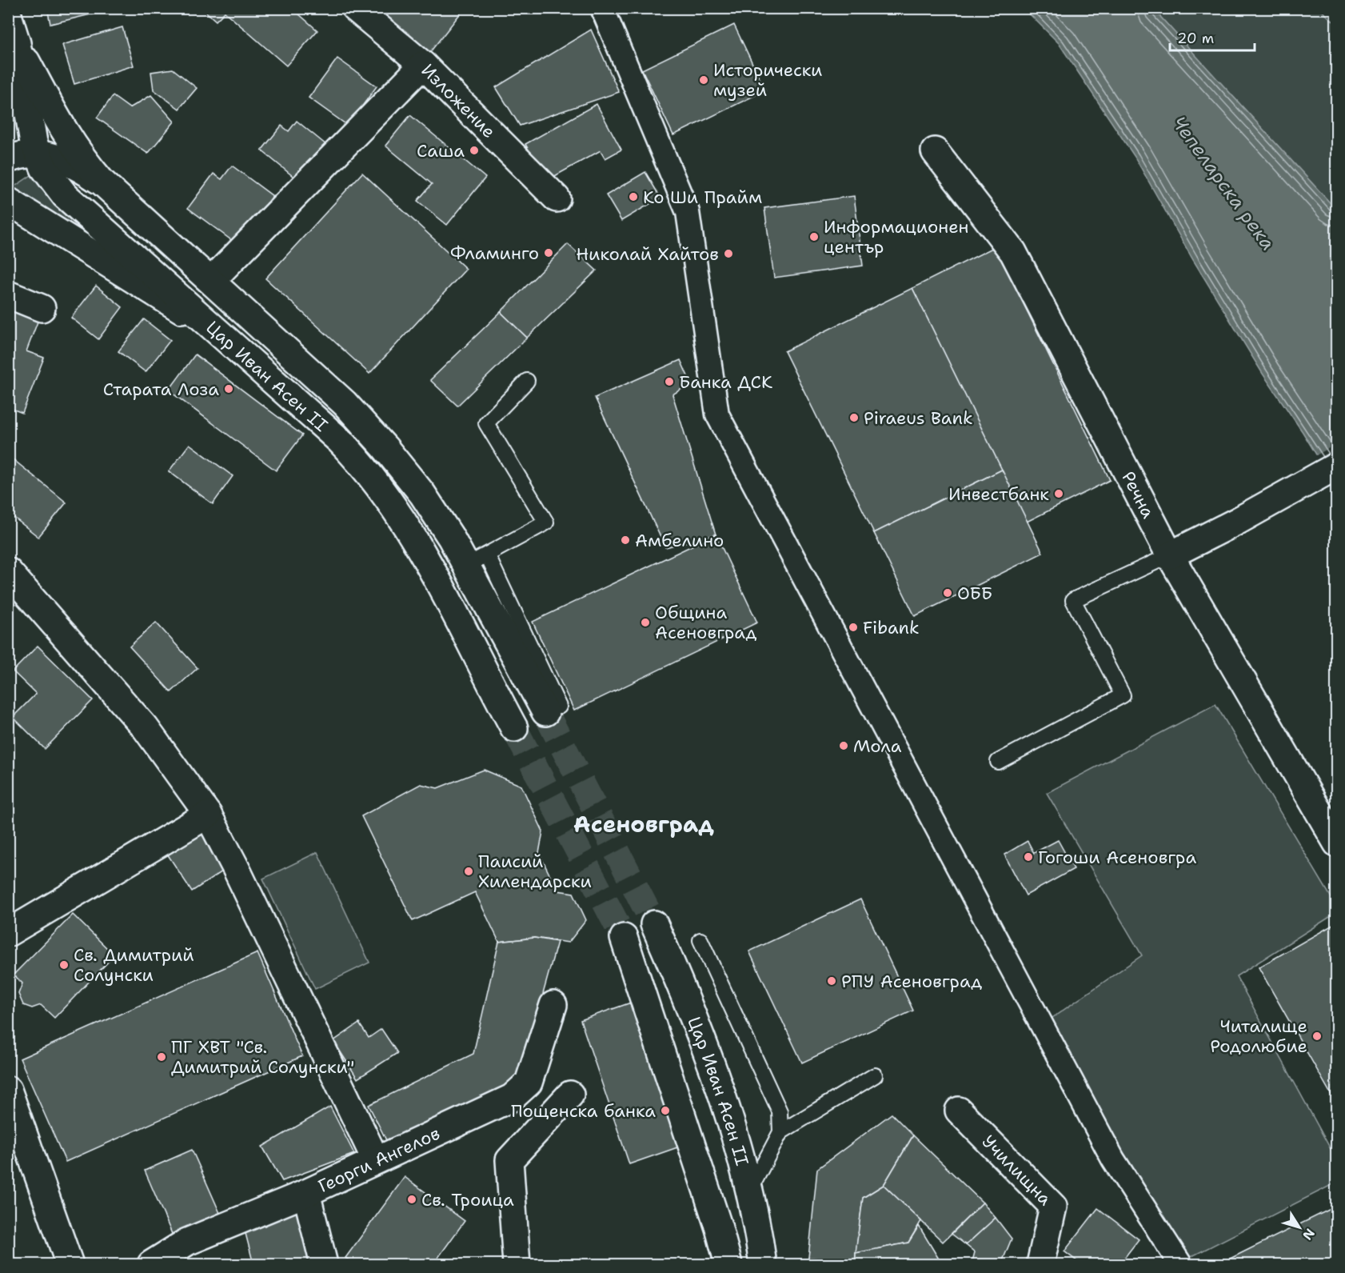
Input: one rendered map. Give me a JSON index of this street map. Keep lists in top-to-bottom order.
{
  "streets": {
    "street": [
      "Изложение",
      "Цар Иван Асен II",
      "Речна",
      "Георги Ангелов",
      "Училищна"
    ]
  },
  "districts": ["Асеновград"],
  "water": ["Чепеларска река"],
  "places": [
    "Исторически музей",
    "Саша",
    "Ко Ши Прайм",
    "Информационен център",
    "Фламинго",
    "Николай Хайтов",
    "Банка ДСК",
    "Старата Лоза",
    "Piraeus Bank",
    "Инвестбанк",
    "Амбелино",
    "ОББ",
    "Община Асеновград",
    "Fibank",
    "Мола",
    "Гогоши Асеновгра",
    "Паисий Хилендарски",
    "Св. Димитрий Солунски",
    "РПУ Асеновград",
    "Читалище Родолюбие",
    "ПГ ХВТ \"Св. Димитрий Солунски\"",
    "Пощенска банка",
    "Св. Троица"
  ],
  "scale_bar": "20 m",
  "north": "bottom right"
}
